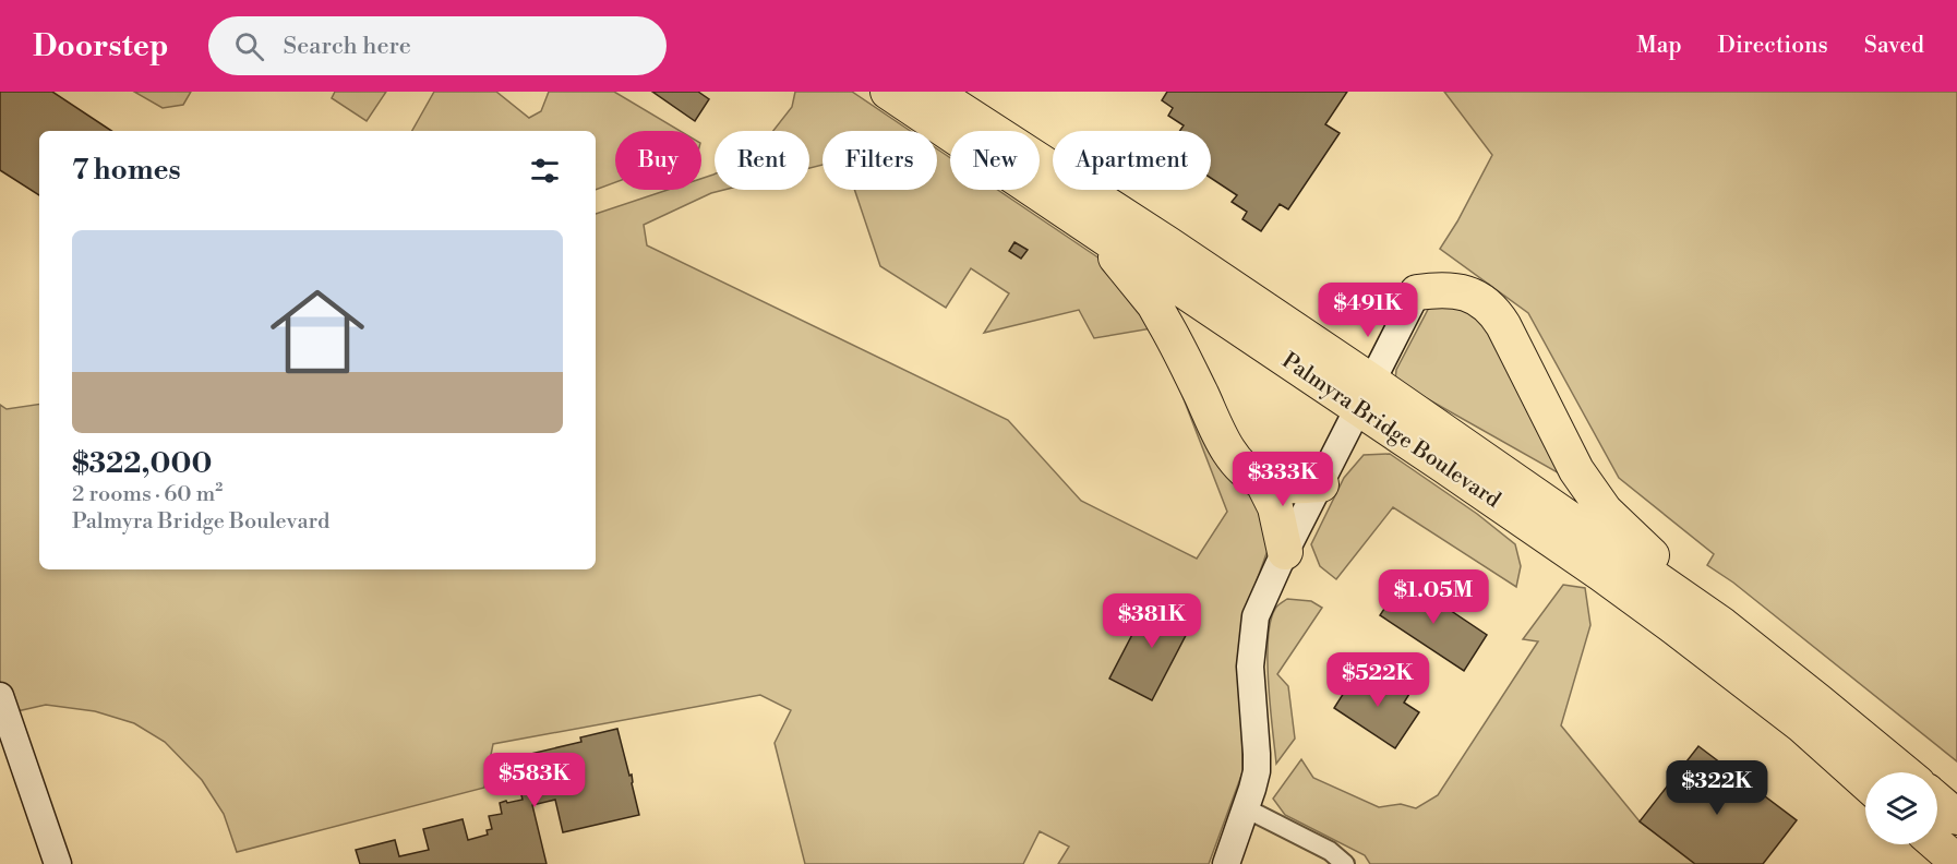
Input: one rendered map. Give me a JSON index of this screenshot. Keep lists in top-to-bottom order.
{
  "streets": {
    "highway": ["Palmyra Bridge Boulevard"]
  },
  "page": {
    "header": "Doorstep",
    "search": "Search here",
    "nav": ["Map", "Directions", "Saved"],
    "chip": [
      "Buy",
      "Rent",
      "Filters",
      "New",
      "Apartment"
    ],
    "heading": "7 homes",
    "list": [
      {
        "name": "$322,000",
        "note": "2 rooms · 60 m² · Palmyra Bridge Boulevard"
      }
    ],
    "price": [
      "$491K",
      "$333K",
      "$1.05M",
      "$381K",
      "$522K",
      "$583K",
      "$322K"
    ]
  }
}
